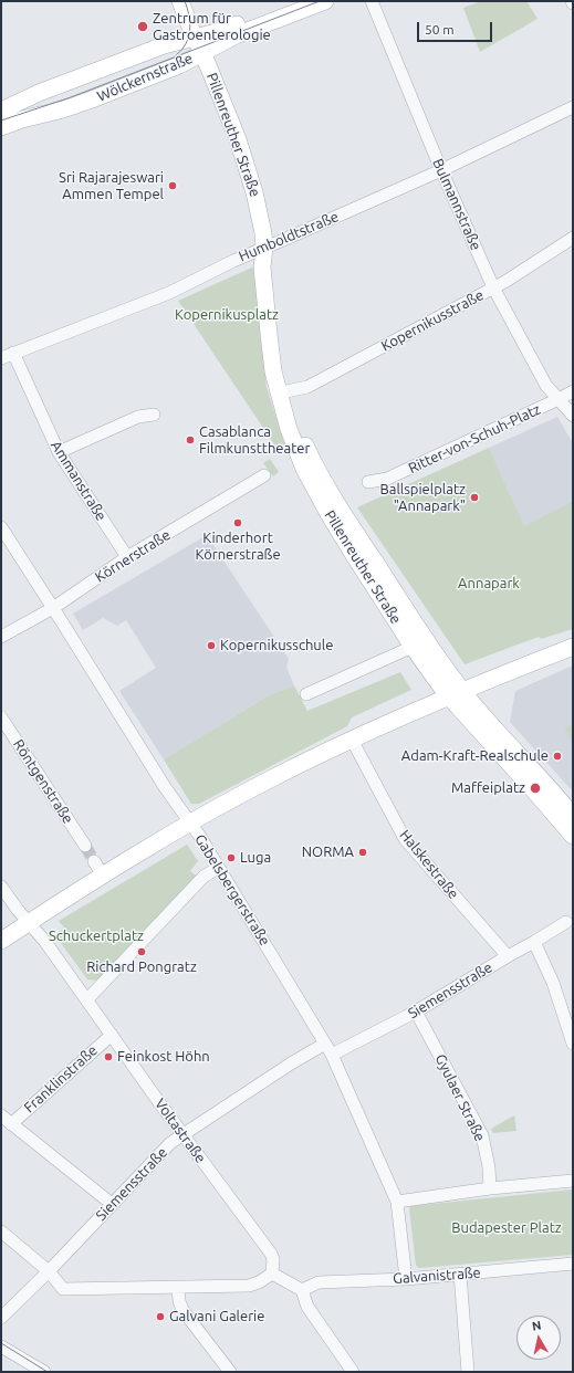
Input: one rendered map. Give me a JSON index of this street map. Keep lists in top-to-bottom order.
{
  "streets": {
    "main road": ["Wölckernstraße", "Pillenreuther Straße"],
    "street": [
      "Bulmannstraße",
      "Humboldtstraße",
      "Kopernikusstraße",
      "Ritter-von-Schuh-Platz",
      "Ammanstraße",
      "Körnerstraße",
      "Röntgenstraße",
      "Halskestraße",
      "Gabelsbergerstraße",
      "Siemensstraße",
      "Franklinstraße",
      "Gyulaer Straße",
      "Voltastraße",
      "Galvanistraße"
    ]
  },
  "crossings": [
    ["Wölckernstraße", "Pillenreuther Straße"],
    ["Pillenreuther Straße", "Humboldtstraße"],
    ["Pillenreuther Straße", "Kopernikusstraße"],
    ["Bulmannstraße", "Humboldtstraße"],
    ["Bulmannstraße", "Kopernikusstraße"],
    ["Bulmannstraße", "Ritter-von-Schuh-Platz"],
    ["Humboldtstraße", "Ammanstraße"],
    ["Ammanstraße", "Körnerstraße"],
    ["Körnerstraße", "Gabelsbergerstraße"],
    ["Halskestraße", "Siemensstraße"],
    ["Gabelsbergerstraße", "Siemensstraße"],
    ["Gabelsbergerstraße", "Galvanistraße"],
    ["Siemensstraße", "Gyulaer Straße"],
    ["Siemensstraße", "Voltastraße"],
    ["Franklinstraße", "Voltastraße"]
  ],
  "parks": [
    "Kopernikusplatz",
    "Annapark",
    "Schuckertplatz",
    "Budapester Platz"
  ],
  "places": [
    "Zentrum für Gastroenterologie",
    "Sri Rajarajeswari Ammen Tempel",
    "Casablanca Filmkunsttheater",
    "Ballspielplatz \"Annapark\"",
    "Kinderhort Körnerstraße",
    "Kopernikusschule",
    "Adam-Kraft-Realschule",
    "Maffeiplatz",
    "NORMA",
    "Luga",
    "Richard Pongratz",
    "Feinkost Höhn",
    "Galvani Galerie"
  ],
  "scale_bar": "50 m",
  "north": "top"
}
